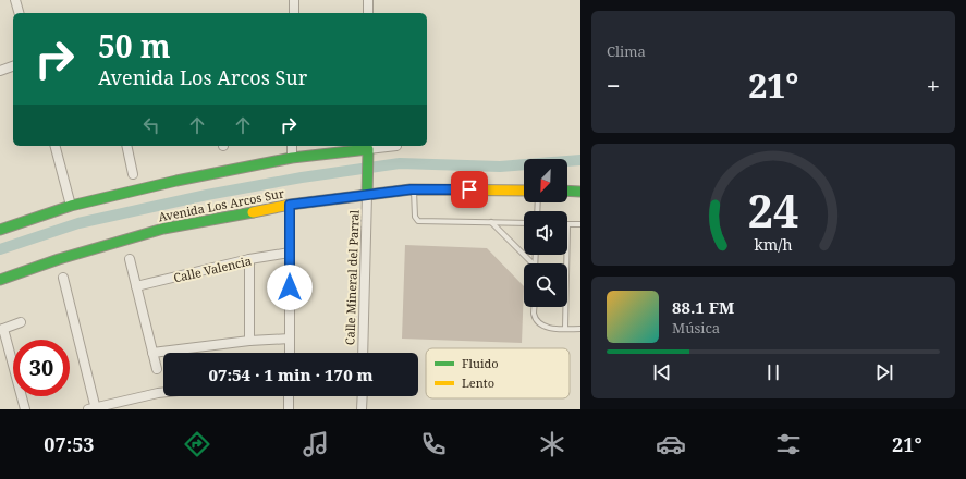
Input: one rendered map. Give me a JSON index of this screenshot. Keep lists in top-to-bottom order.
{
  "streets": {
    "street": ["Avenida Los Arcos Sur", "Calle Valencia", "Calle Mineral del Parral"]
  },
  "crossings": [
    ["Avenida Los Arcos Sur", "Calle Mineral del Parral"]
  ],
  "legend": ["Fluido", "Lento"],
  "north": "bottom left",
  "page": {
    "tile": "Clima",
    "turn": ["50 m", "Avenida Los Arcos Sur"],
    "heat": ["−", "21°", "+"],
    "song": ["88.1 FM", "Música"],
    "limit": "30",
    "trip": "07:54 · 1 min · 170 m",
    "tabs": ["07:53", "21°"],
    "gauge": ["24", "km/h"]
  }
}
